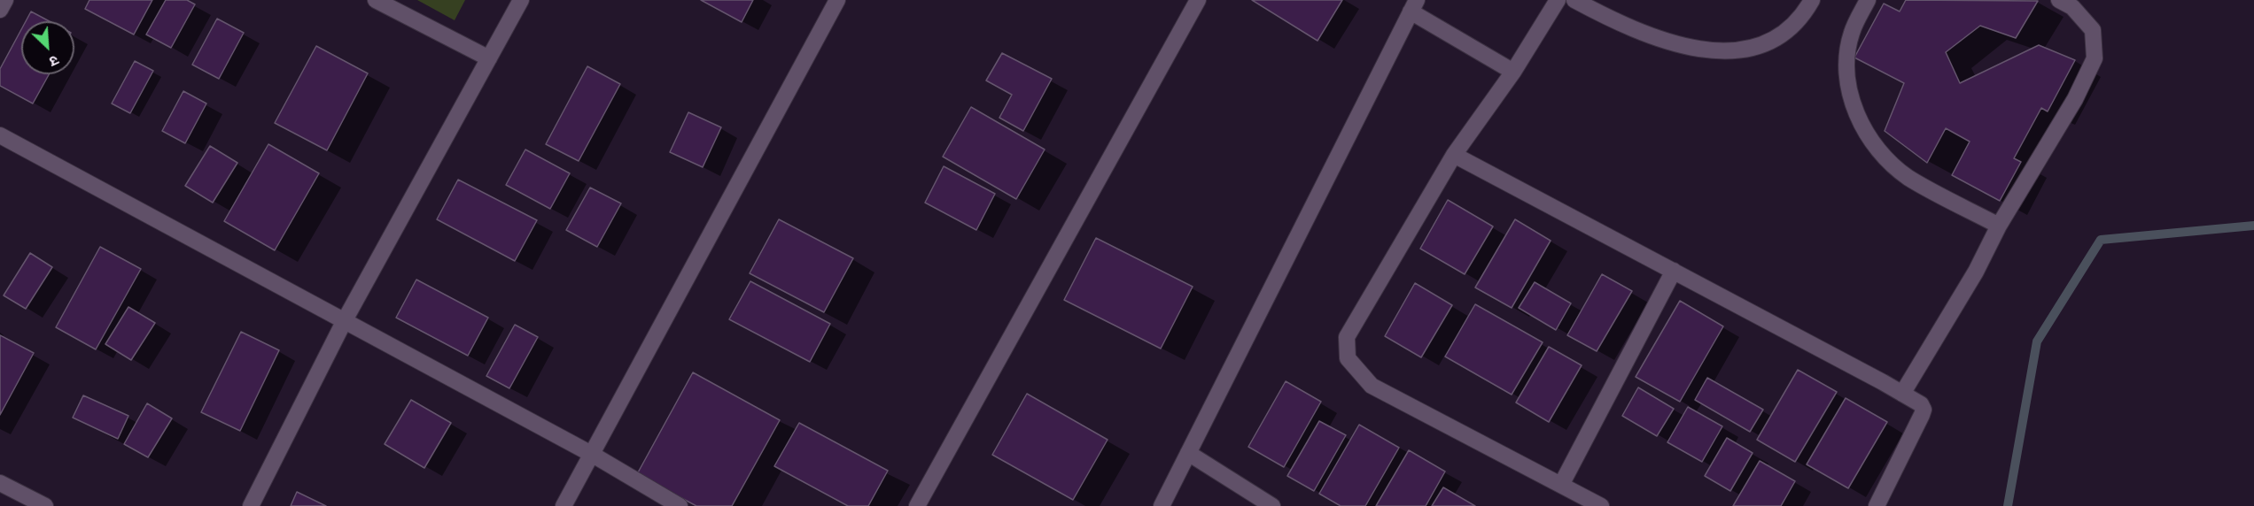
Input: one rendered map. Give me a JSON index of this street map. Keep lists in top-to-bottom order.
{
  "north": "bottom right"
}
